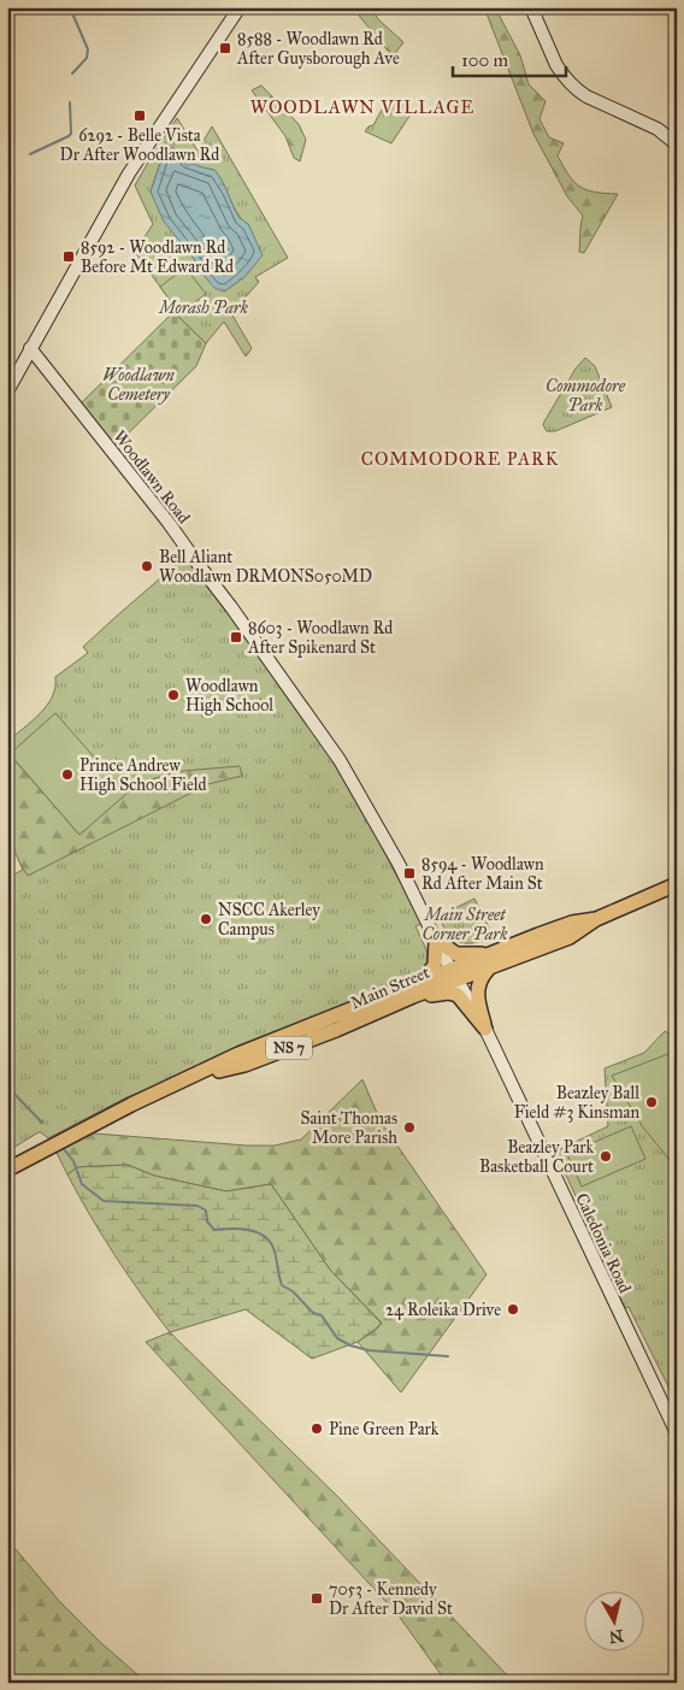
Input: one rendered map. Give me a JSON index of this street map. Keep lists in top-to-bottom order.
{
  "streets": {
    "main road": ["Main Street", "NS 7"],
    "street": ["Woodlawn Road", "Caledonia Road"]
  },
  "crossings": [
    ["Woodlawn Road", "Main Street"],
    ["Woodlawn Road", "Caledonia Road"],
    ["Main Street", "Caledonia Road"]
  ],
  "districts": ["WOODLAWN VILLAGE", "COMMODORE PARK"],
  "parks": [
    "Morash Park",
    "Woodlawn Cemetery",
    "Commodore Park",
    "Main Street Corner Park"
  ],
  "places": {
    "transit": [
      "8588 - Woodlawn Rd After Guysborough Ave",
      "6292 - Belle Vista Dr After Woodlawn Rd",
      "8592 - Woodlawn Rd Before Mt Edward Rd",
      "8603 - Woodlawn Rd After Spikenard St",
      "8594 - Woodlawn Rd After Main St",
      "7053 - Kennedy Dr After David St"
    ],
    "other": [
      "Bell Aliant Woodlawn DRMONS050MD",
      "Woodlawn High School",
      "Prince Andrew High School Field",
      "NSCC Akerley Campus",
      "Beazley Ball Field #3 Kinsman",
      "Saint Thomas More Parish",
      "Beazley Park Basketball Court",
      "24 Roleika Drive",
      "Pine Green Park"
    ]
  },
  "scale_bar": "100 m",
  "north": "bottom"
}
